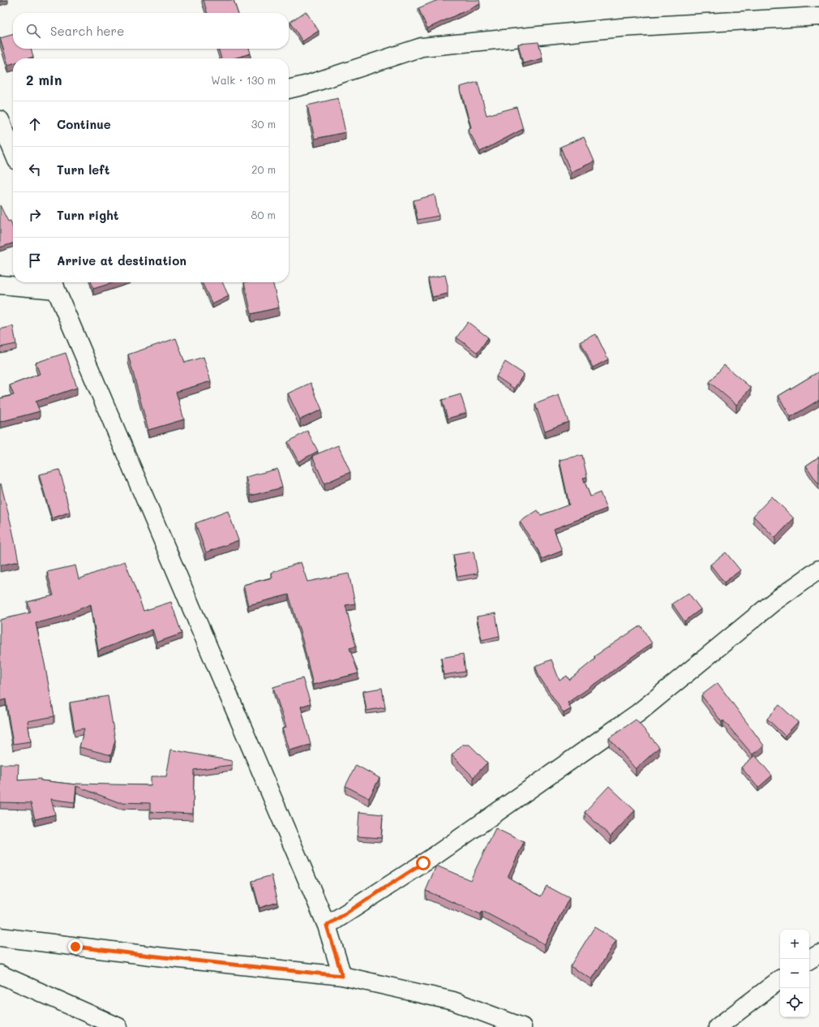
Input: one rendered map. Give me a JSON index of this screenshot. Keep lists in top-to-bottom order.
{
  "page": {
    "search": "Search here",
    "heading": ["2 min", "Walk · 130 m"],
    "list": [
      ["Continue", "30 m"],
      ["Turn left", "20 m"],
      ["Turn right", "80 m"],
      "Arrive at destination"
    ],
    "map_buttons": ["+", "−"]
  }
}
